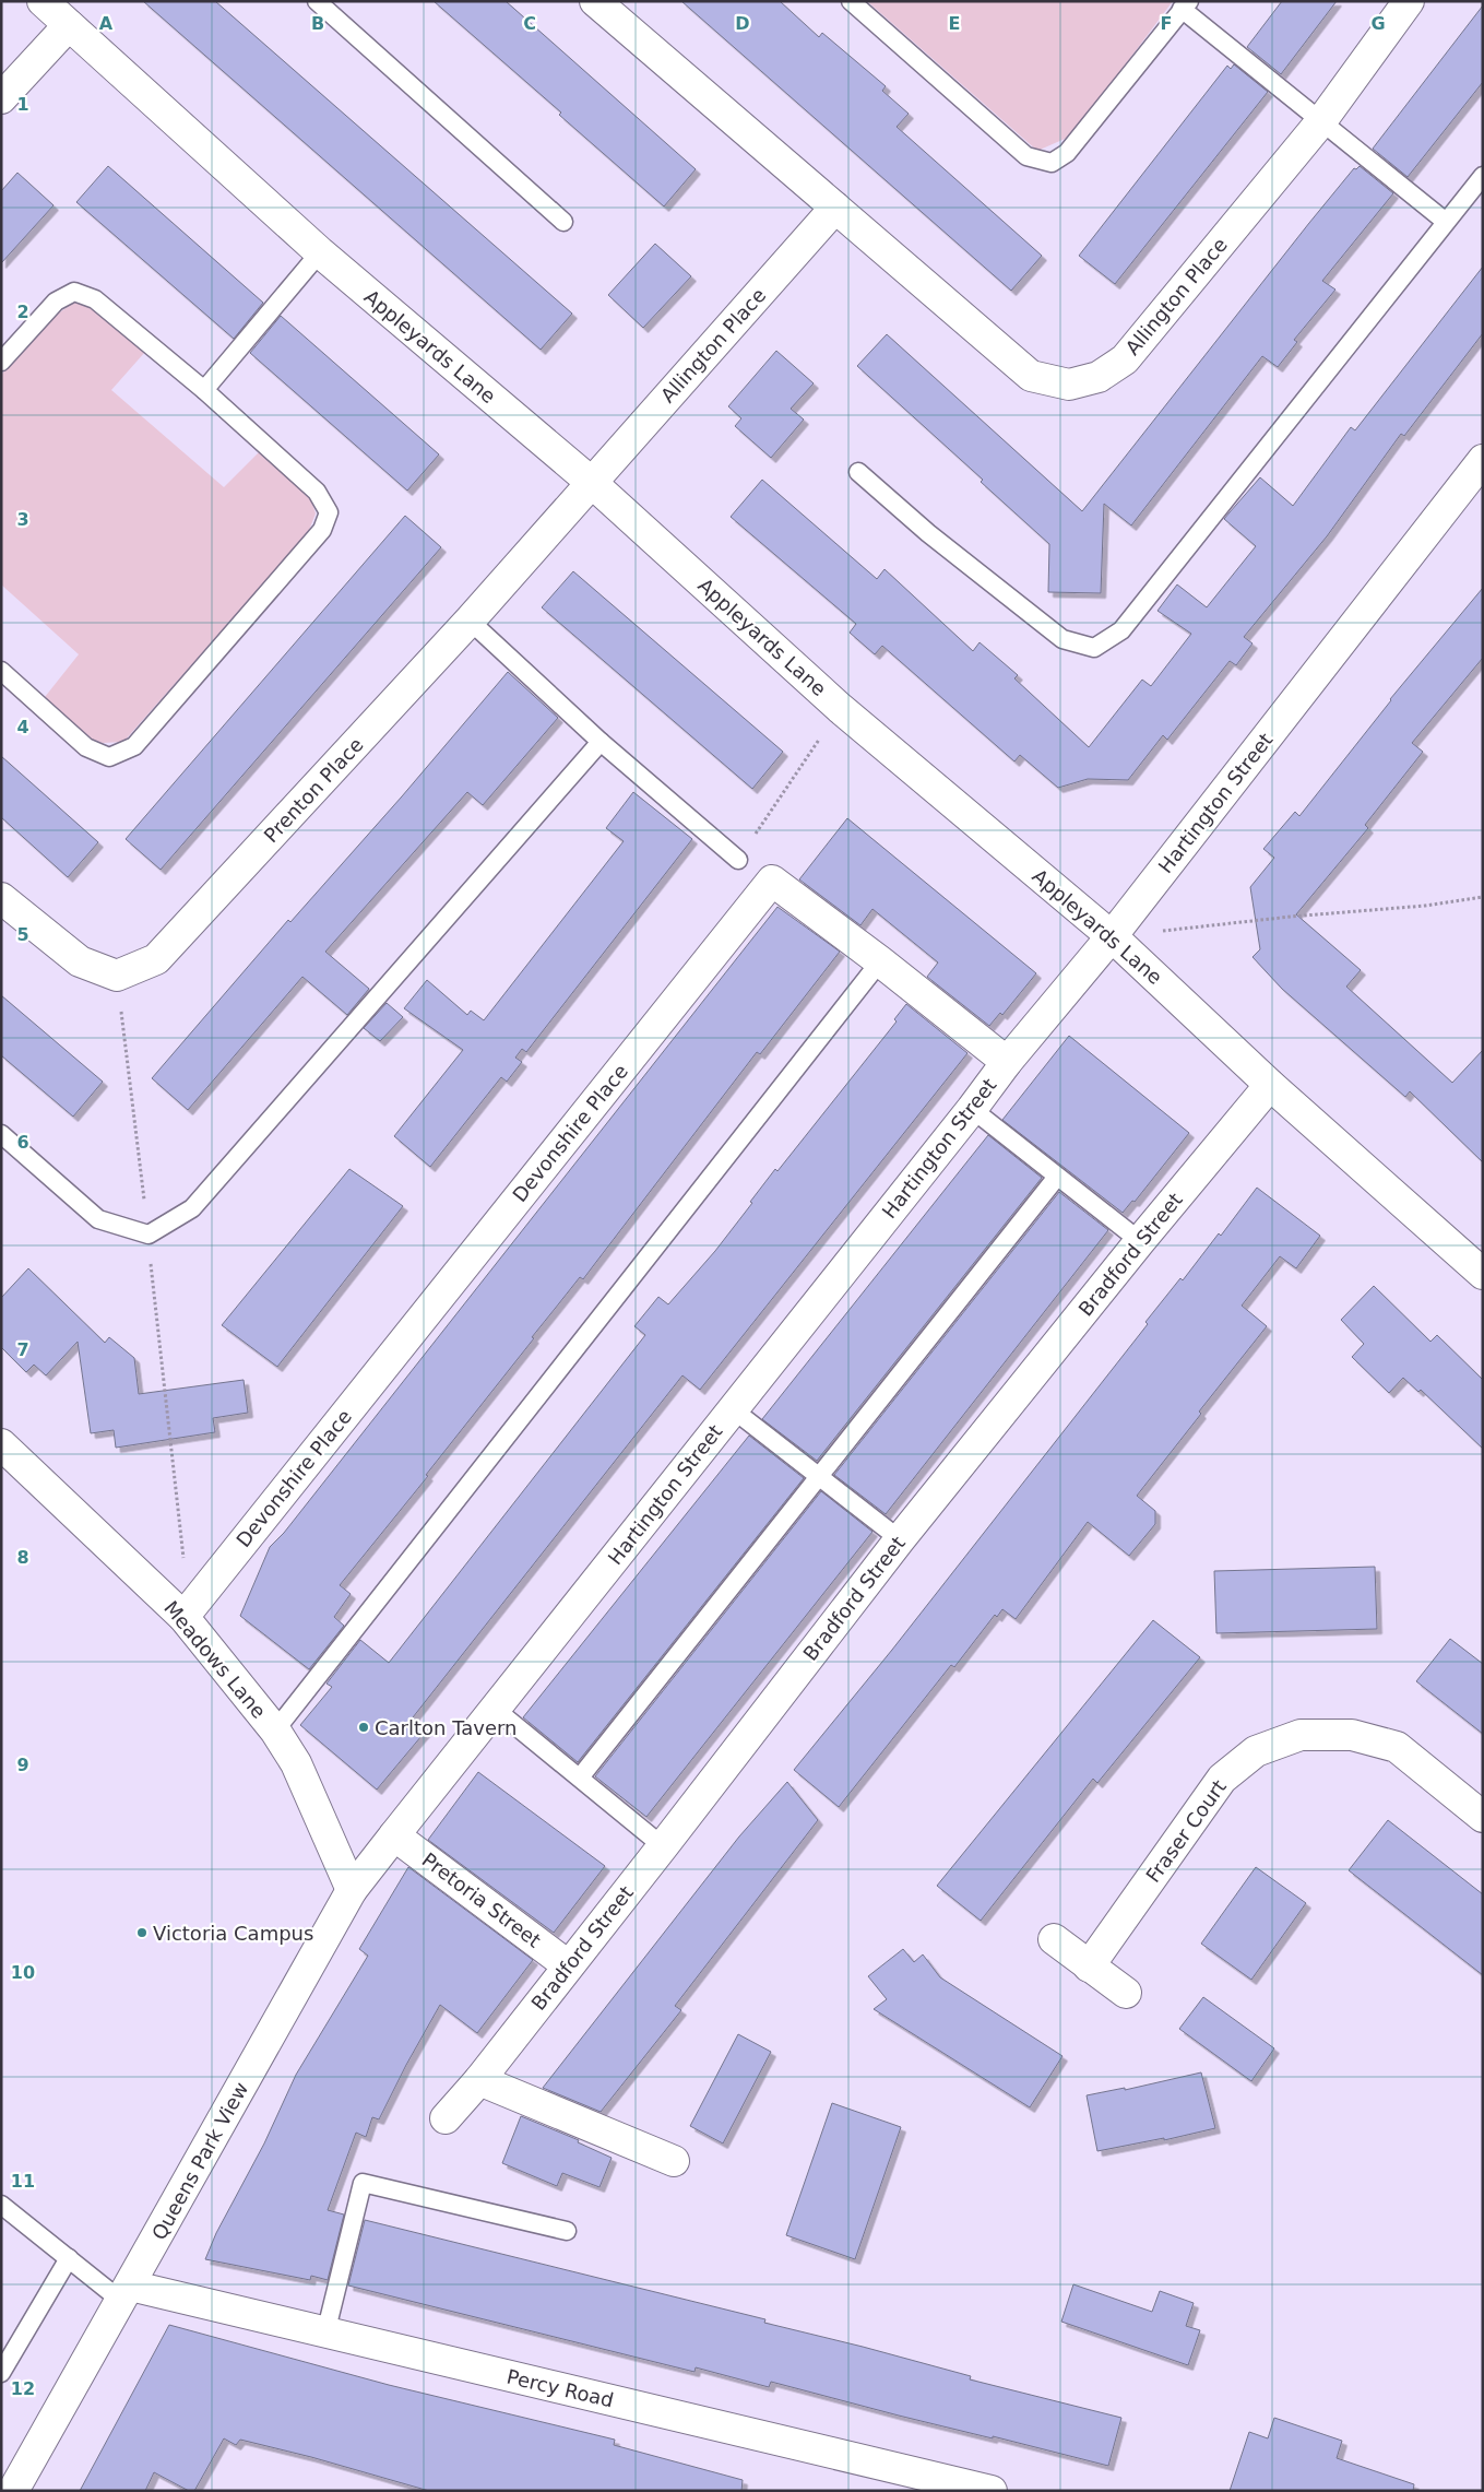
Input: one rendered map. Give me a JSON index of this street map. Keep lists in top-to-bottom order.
{
  "streets": {
    "street": [
      "Allington Place",
      "Appleyards Lane",
      "Prenton Place",
      "Hartington Street",
      "Devonshire Place",
      "Bradford Street",
      "Meadows Lane",
      "Fraser Court",
      "Pretoria Street",
      "Queens Park View",
      "Percy Road"
    ]
  },
  "crossings": [
    ["Allington Place", "Appleyards Lane"],
    ["Allington Place", "Prenton Place"],
    ["Appleyards Lane", "Prenton Place"],
    ["Appleyards Lane", "Hartington Street"],
    ["Appleyards Lane", "Bradford Street"],
    ["Hartington Street", "Devonshire Place"],
    ["Hartington Street", "Pretoria Street"],
    ["Hartington Street", "Queens Park View"],
    ["Devonshire Place", "Meadows Lane"],
    ["Bradford Street", "Pretoria Street"],
    ["Meadows Lane", "Queens Park View"],
    ["Pretoria Street", "Queens Park View"],
    ["Queens Park View", "Percy Road"]
  ],
  "places": ["Carlton Tavern", "Victoria Campus"],
  "grid": {
    "columns": [
      "A",
      "B",
      "C",
      "D",
      "E",
      "F",
      "G"
    ],
    "rows": [
      "1",
      "2",
      "3",
      "4",
      "5",
      "6",
      "7",
      "8",
      "9",
      "10",
      "11",
      "12"
    ]
  }
}
